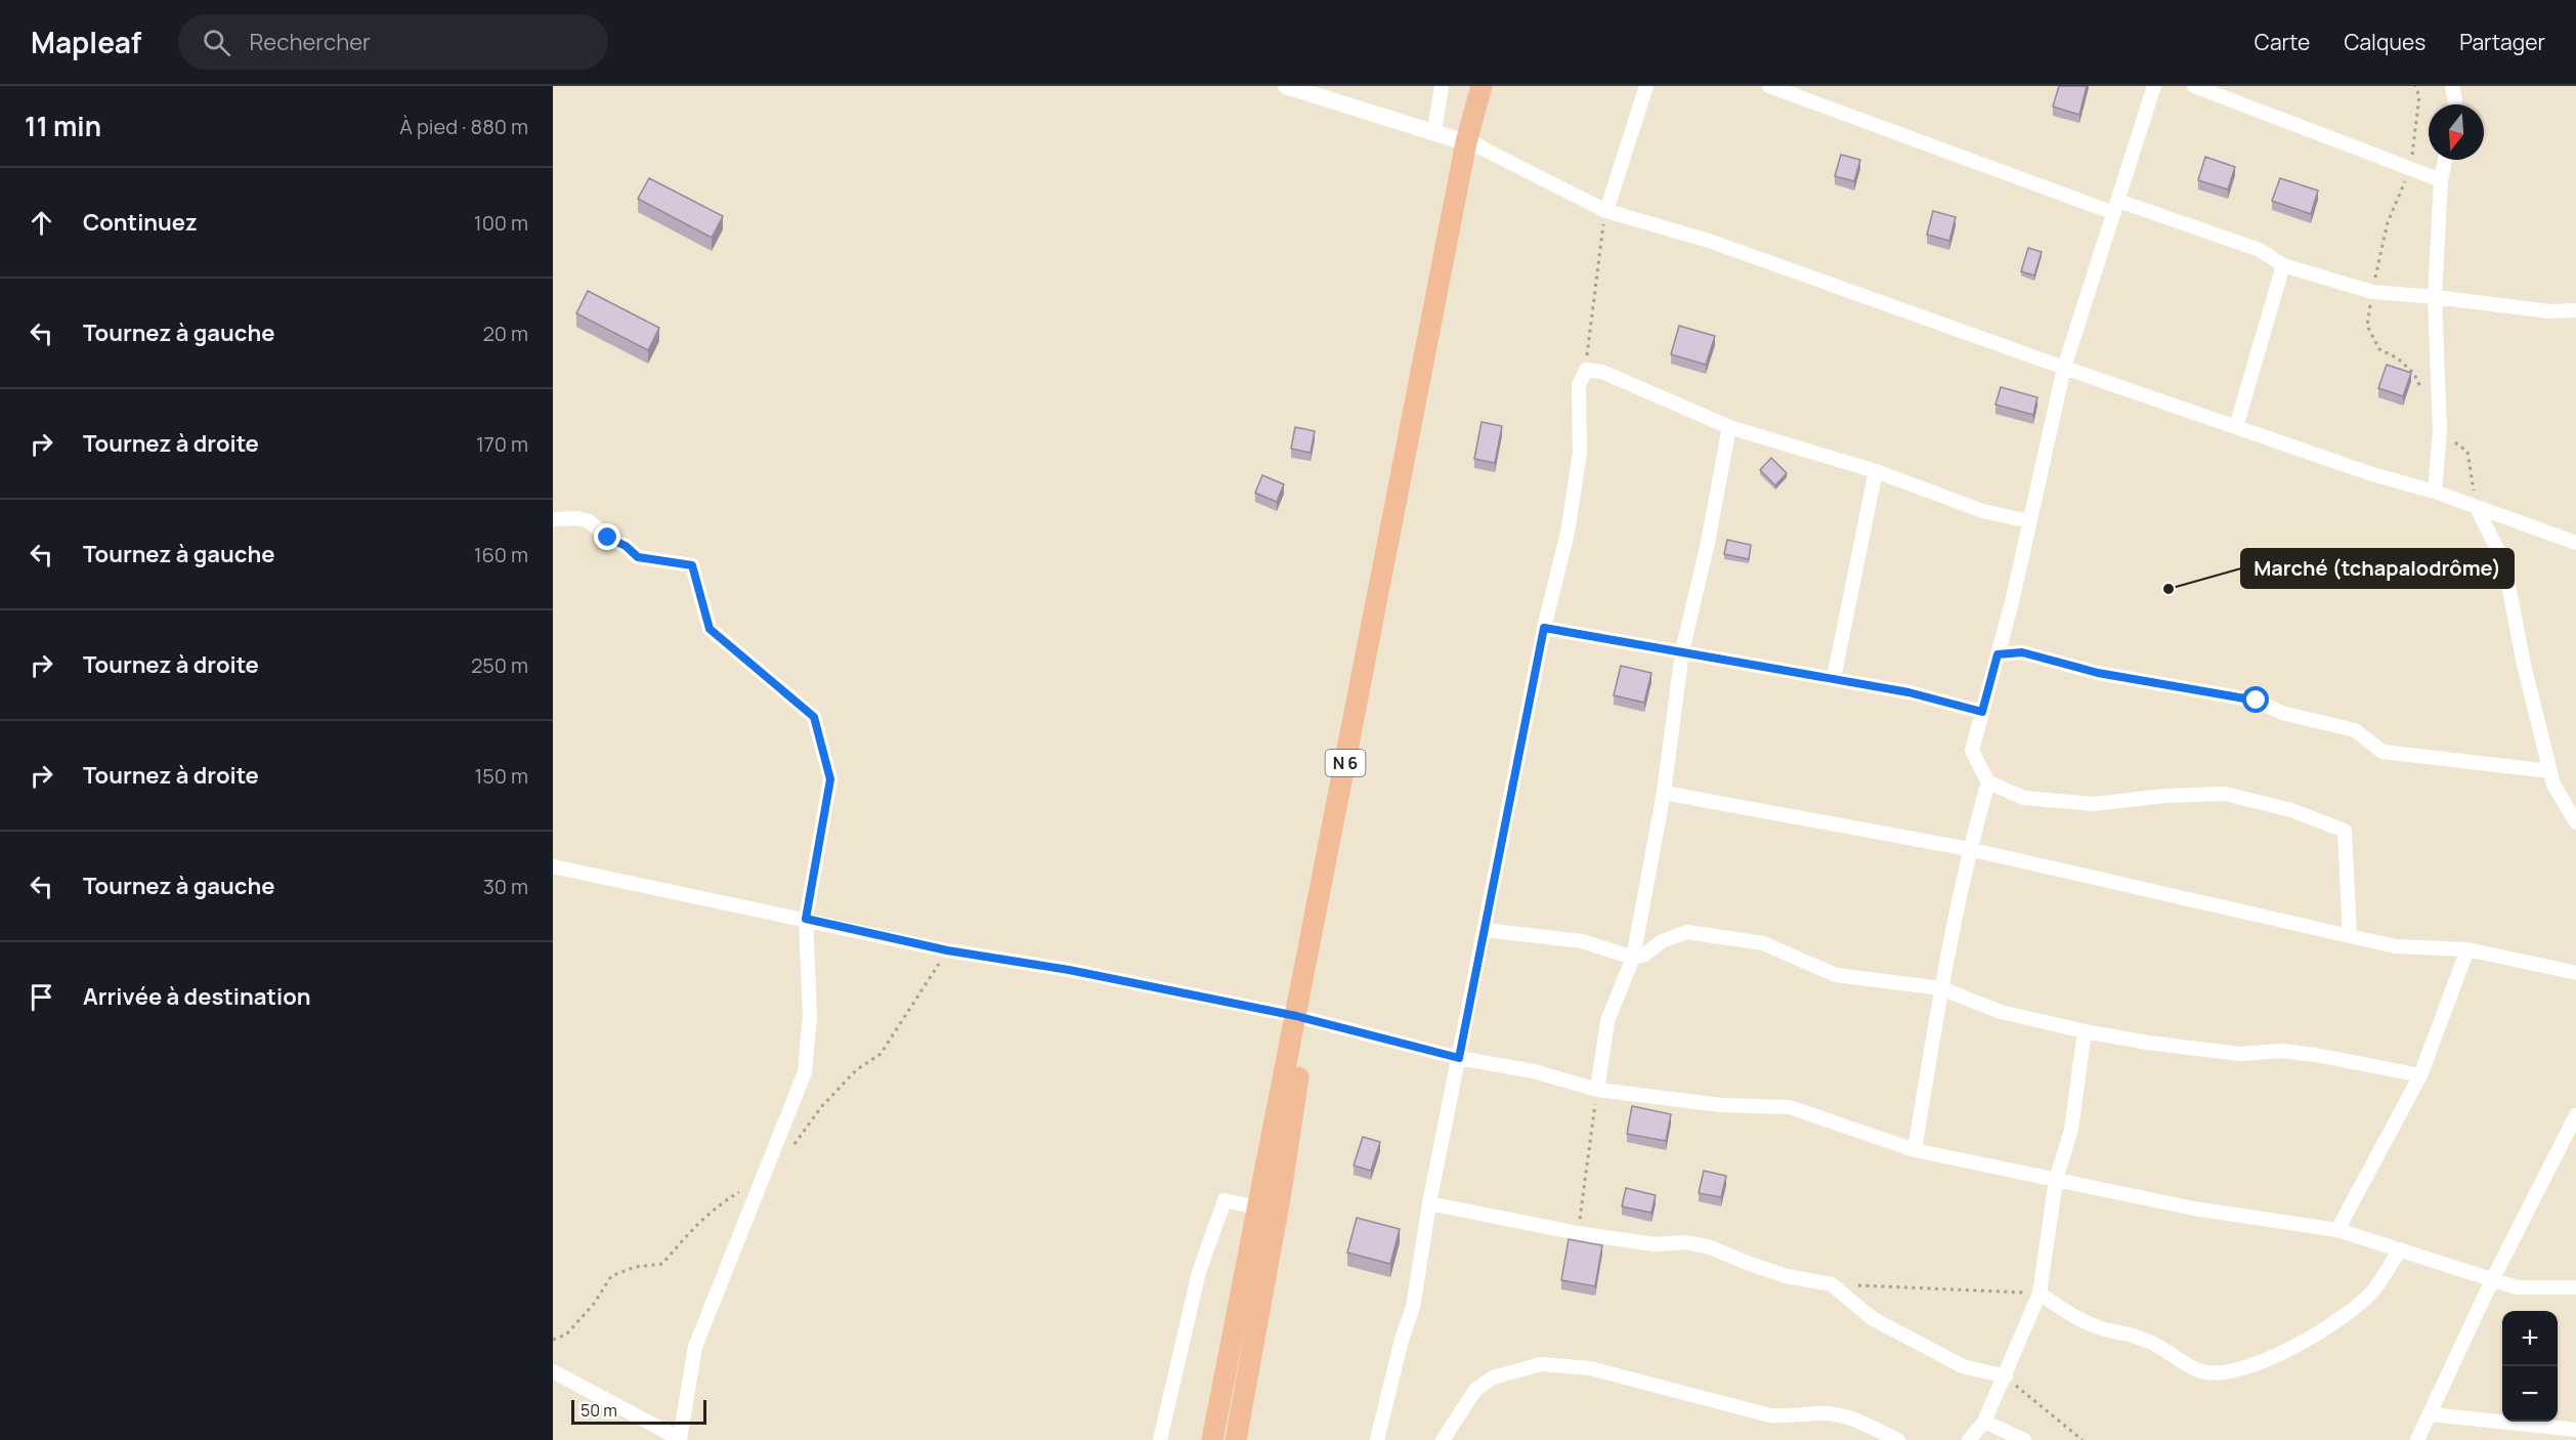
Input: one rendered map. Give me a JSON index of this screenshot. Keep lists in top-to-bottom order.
{
  "streets": {
    "main road": ["N 6"]
  },
  "places": ["Marché (tchapalodrôme)"],
  "scale_bar": "50 m",
  "north": "bottom",
  "page": {
    "header": "Mapleaf",
    "search": "Rechercher",
    "nav": ["Carte", "Calques", "Partager"],
    "heading": ["11 min", "À pied · 880 m"],
    "list": [
      ["Continuez", "100 m"],
      ["Tournez à gauche", "20 m"],
      ["Tournez à droite", "170 m"],
      ["Tournez à gauche", "160 m"],
      ["Tournez à droite", "250 m"],
      ["Tournez à droite", "150 m"],
      ["Tournez à gauche", "30 m"],
      "Arrivée à destination"
    ],
    "map_buttons": ["+", "−"],
    "scale": "50 m"
  }
}
